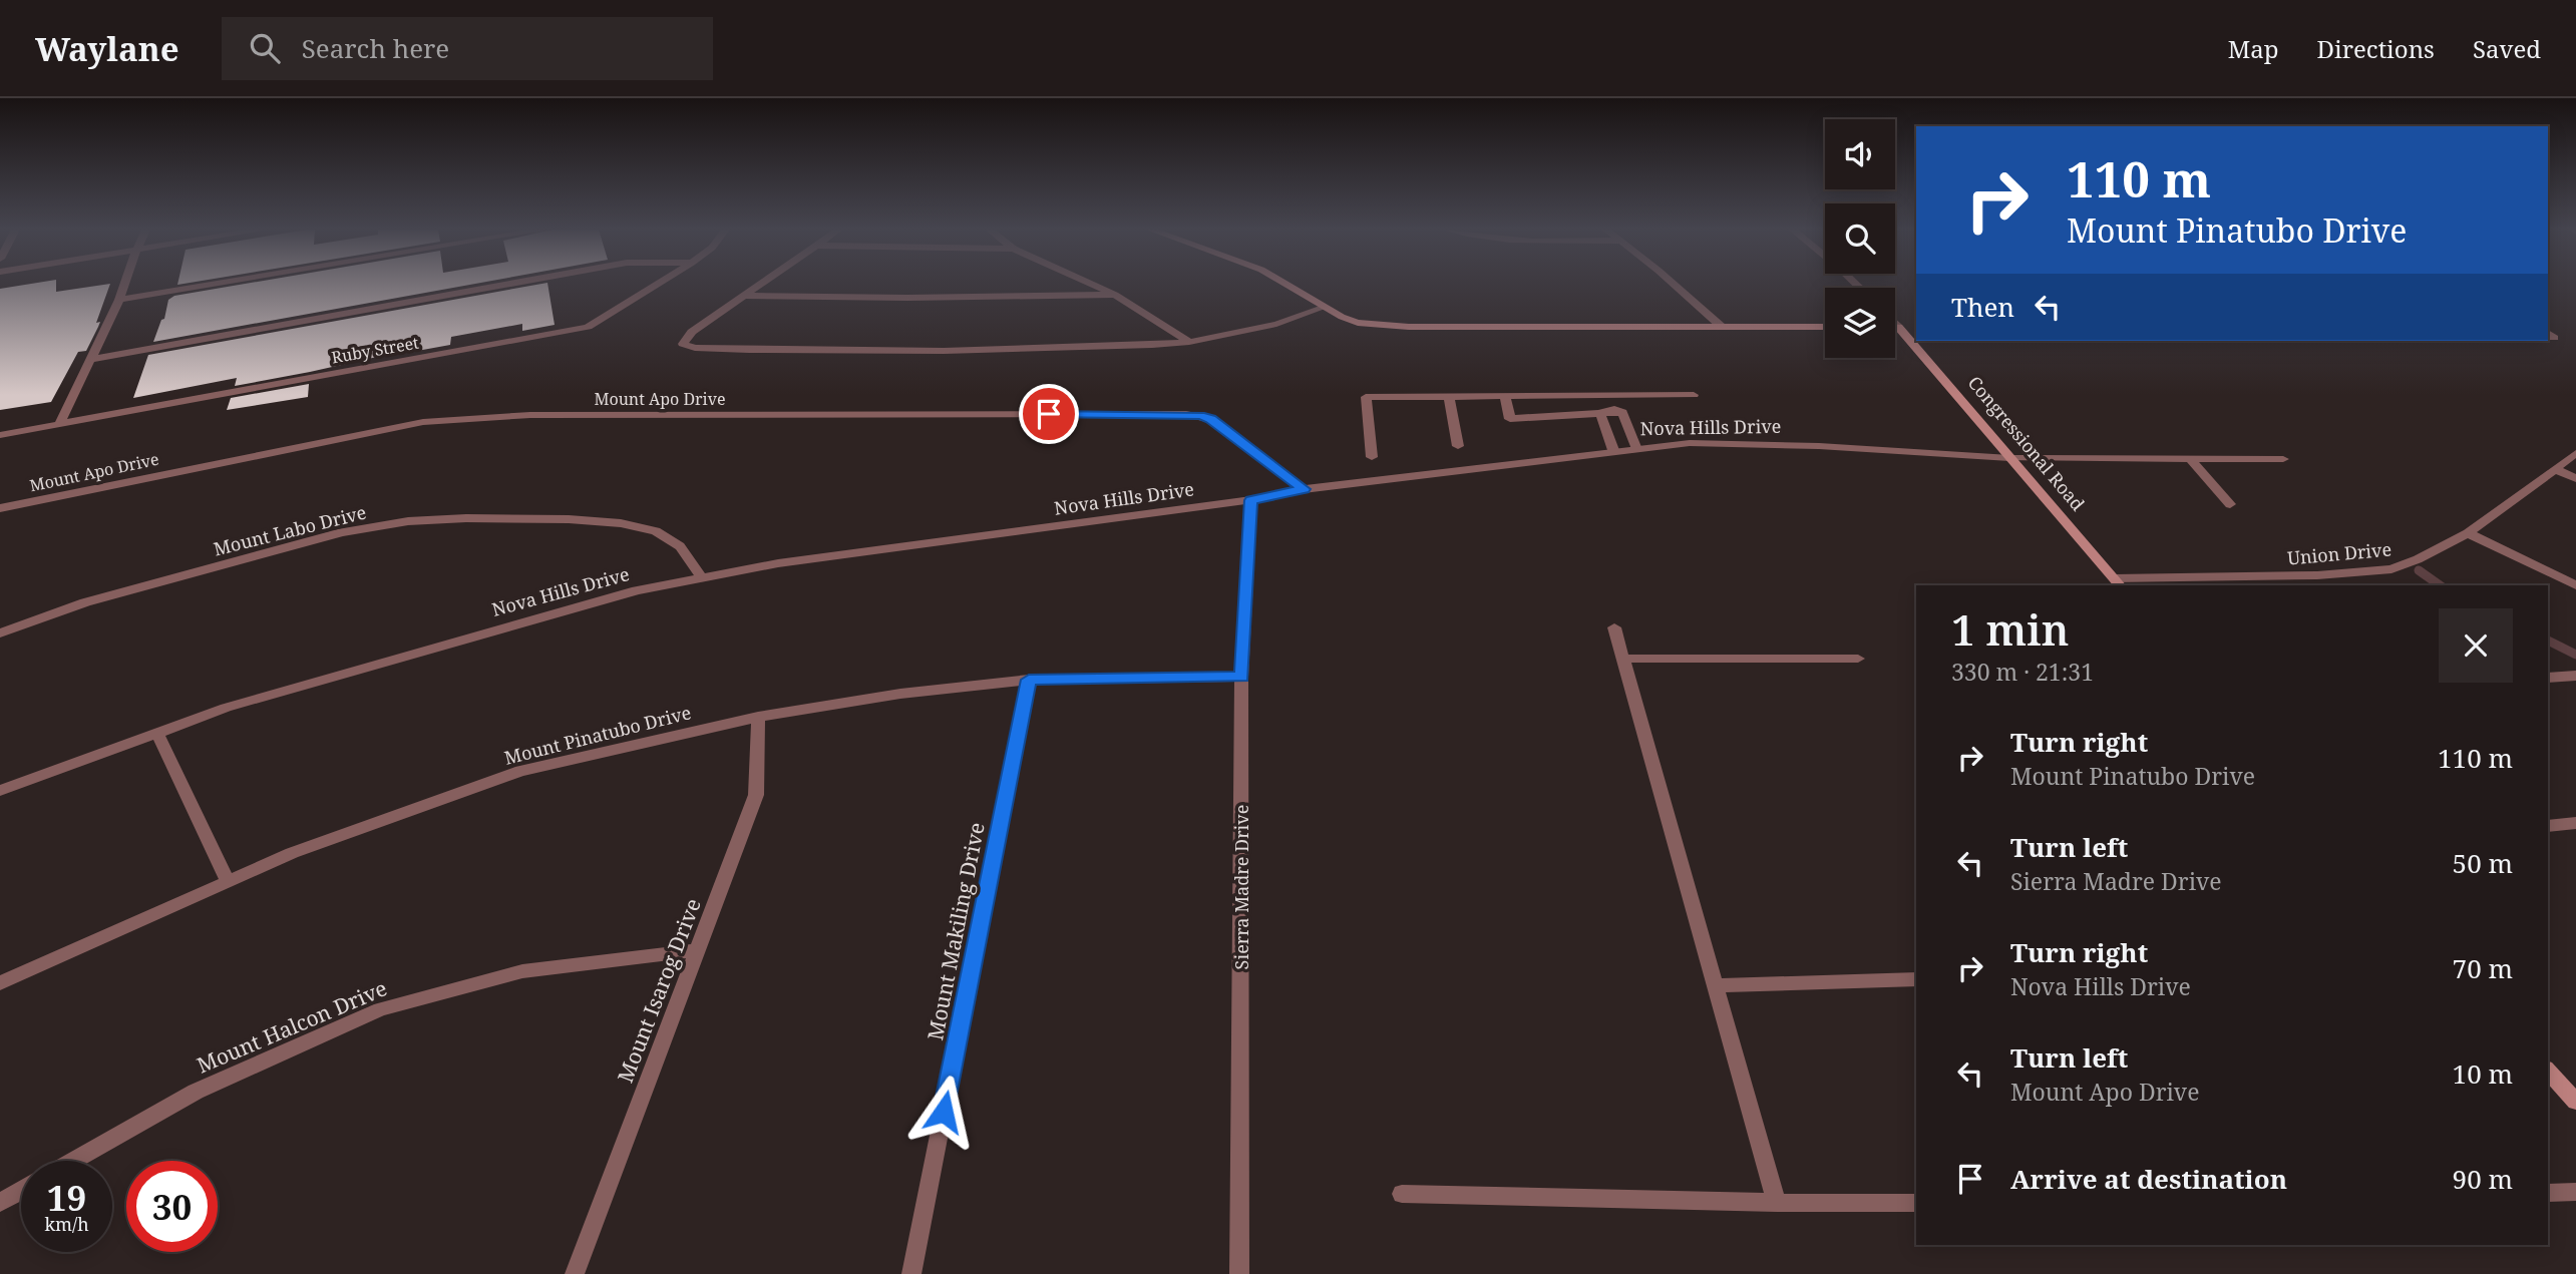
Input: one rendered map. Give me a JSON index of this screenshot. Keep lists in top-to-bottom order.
{
  "streets": {
    "main road": ["Congressional Road"],
    "street": [
      "Ruby Street",
      "Mount Apo Drive",
      "Nova Hills Drive",
      "Mount Labo Drive",
      "Union Drive",
      "Mount Pinatubo Drive",
      "Sierra Madre Drive",
      "Mount Makiling Drive",
      "Mount Isarog Drive",
      "Mount Halcon Drive"
    ]
  },
  "crossings": [
    ["Mount Apo Drive", "Nova Hills Drive"],
    ["Nova Hills Drive", "Congressional Road"],
    ["Nova Hills Drive", "Mount Labo Drive"],
    ["Nova Hills Drive", "Sierra Madre Drive"],
    ["Congressional Road", "Union Drive"],
    ["Mount Pinatubo Drive", "Sierra Madre Drive"],
    ["Mount Pinatubo Drive", "Mount Makiling Drive"],
    ["Mount Pinatubo Drive", "Mount Isarog Drive"],
    ["Mount Isarog Drive", "Mount Halcon Drive"]
  ],
  "page": {
    "header": "Waylane",
    "search": "Search here",
    "nav": ["Map", "Directions", "Saved"],
    "turn": ["110 m", "Mount Pinatubo Drive"],
    "then": "Then",
    "heading": ["1 min", "330 m · 21:31"],
    "list": [
      {
        "name": "Turn right",
        "note": "Mount Pinatubo Drive",
        "value": "110 m"
      },
      {
        "name": "Turn left",
        "note": "Sierra Madre Drive",
        "value": "50 m"
      },
      {
        "name": "Turn right",
        "note": "Nova Hills Drive",
        "value": "70 m"
      },
      {
        "name": "Turn left",
        "note": "Mount Apo Drive",
        "value": "10 m"
      },
      {
        "name": "Arrive at destination",
        "value": "90 m"
      }
    ],
    "speed": "19 km/h",
    "limit": "30"
  }
}
